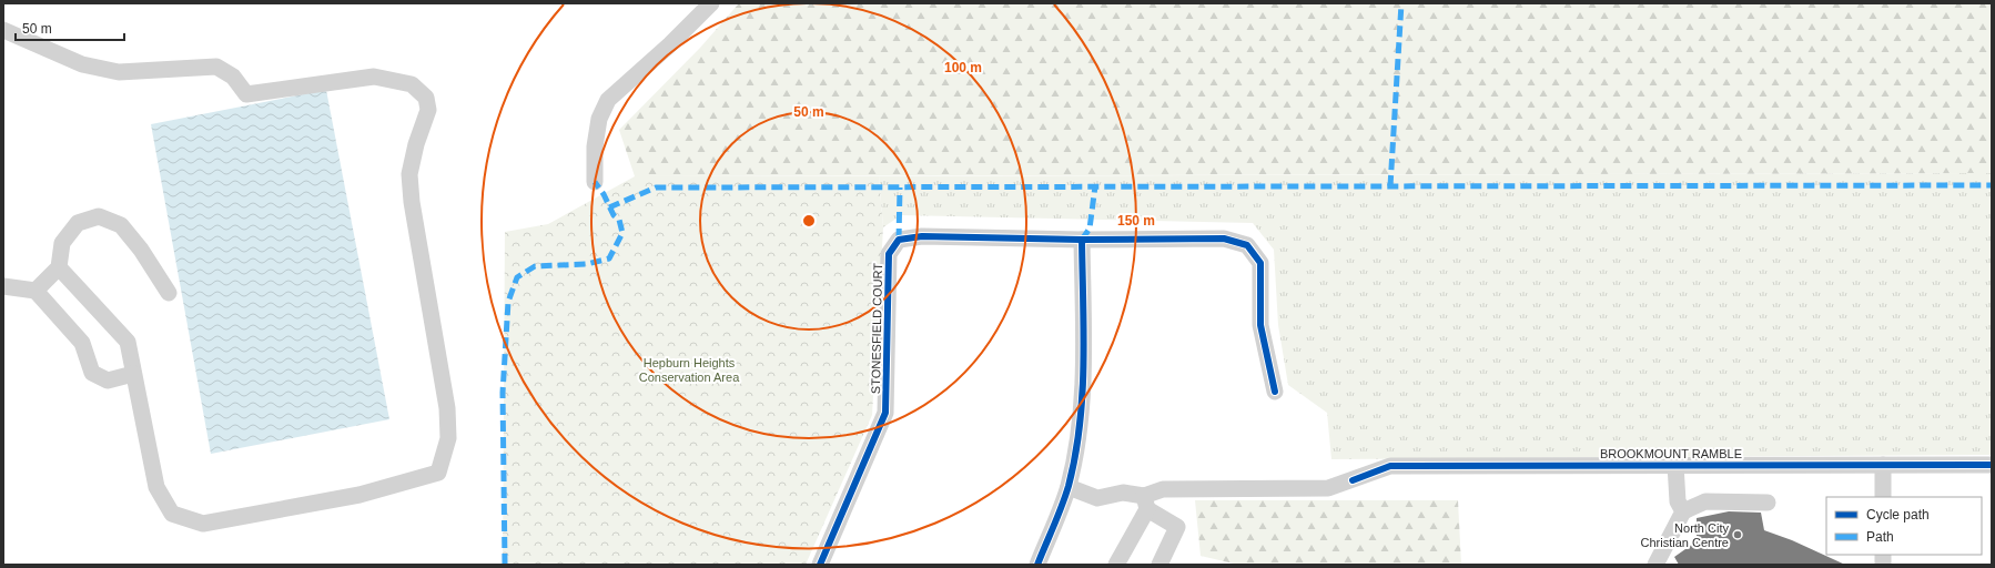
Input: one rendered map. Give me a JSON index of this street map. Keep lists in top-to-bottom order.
{
  "streets": {
    "street": ["STONESFIELD COURT", "BROOKMOUNT RAMBLE"]
  },
  "parks": ["Hepburn Heights Conservation Area"],
  "places": ["North City Christian Centre"],
  "legend": ["Cycle path", "Path"],
  "scale_bar": "50 m",
  "rings": ["100 m", "50 m", "150 m"]
}
